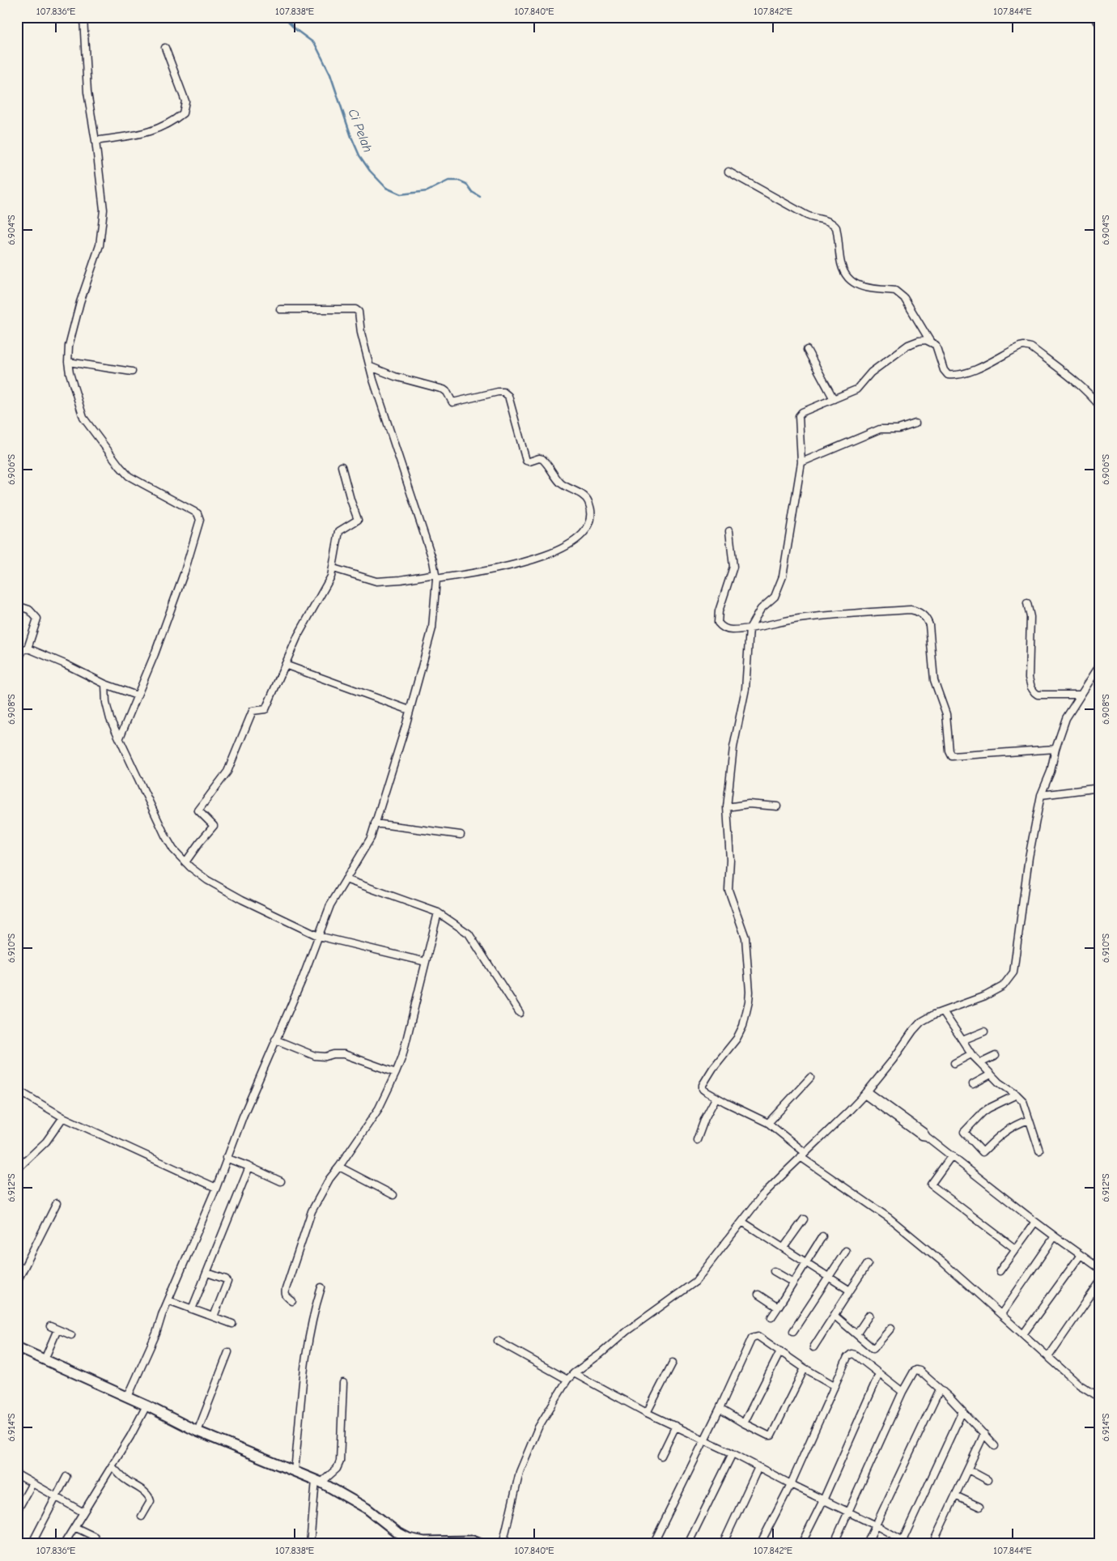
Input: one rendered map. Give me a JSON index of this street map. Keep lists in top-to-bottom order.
{
  "water": ["Ci Pelah"],
  "coordinates": [
    "107.836°E",
    "107.838°E",
    "107.840°E",
    "107.842°E",
    "107.844°E",
    "6.904°S",
    "6.906°S",
    "6.908°S",
    "6.910°S",
    "6.912°S",
    "6.914°S"
  ]
}
